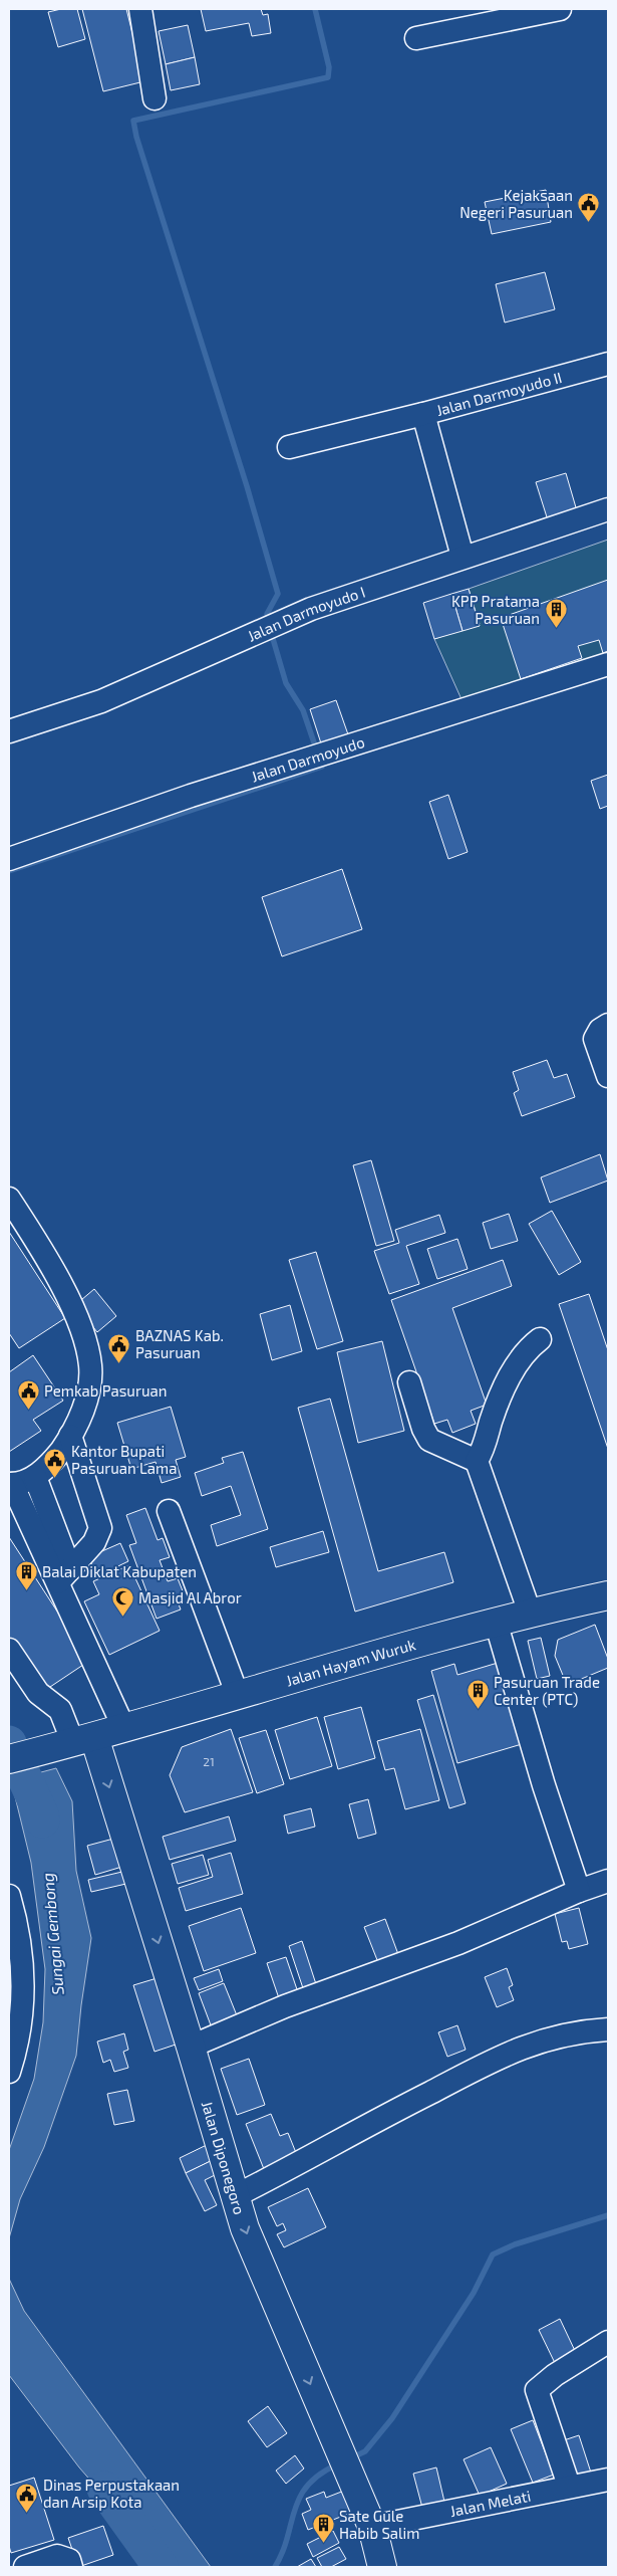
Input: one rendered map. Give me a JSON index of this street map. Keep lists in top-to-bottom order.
{
  "streets": {
    "main road": ["Jalan Hayam Wuruk", "Jalan Diponegoro"],
    "street": [
      "Jalan Darmoyudo II",
      "Jalan Darmoyudo I",
      "Jalan Darmoyudo",
      "Jalan Melati"
    ]
  },
  "crossings": [
    ["Jalan Hayam Wuruk", "Jalan Diponegoro"],
    ["Jalan Diponegoro", "Jalan Melati"]
  ],
  "one_way": ["Jalan Diponegoro"],
  "water": ["Sungai Gembong"],
  "places": {
    "public building": [
      "Kejaksaan Negeri Pasuruan",
      "BAZNAS Kab. Pasuruan",
      "Pemkab Pasuruan",
      "Kantor Bupati Pasuruan Lama",
      "Dinas Perpustakaan dan Arsip Kota"
    ],
    "building": [
      "KPP Pratama Pasuruan",
      "Balai Diklat Kabupaten",
      "Pasuruan Trade Center (PTC)",
      "Sate Gule Habib Salim"
    ],
    "mosque": ["Masjid Al Abror"]
  },
  "house_numbers": ["21"]
}
